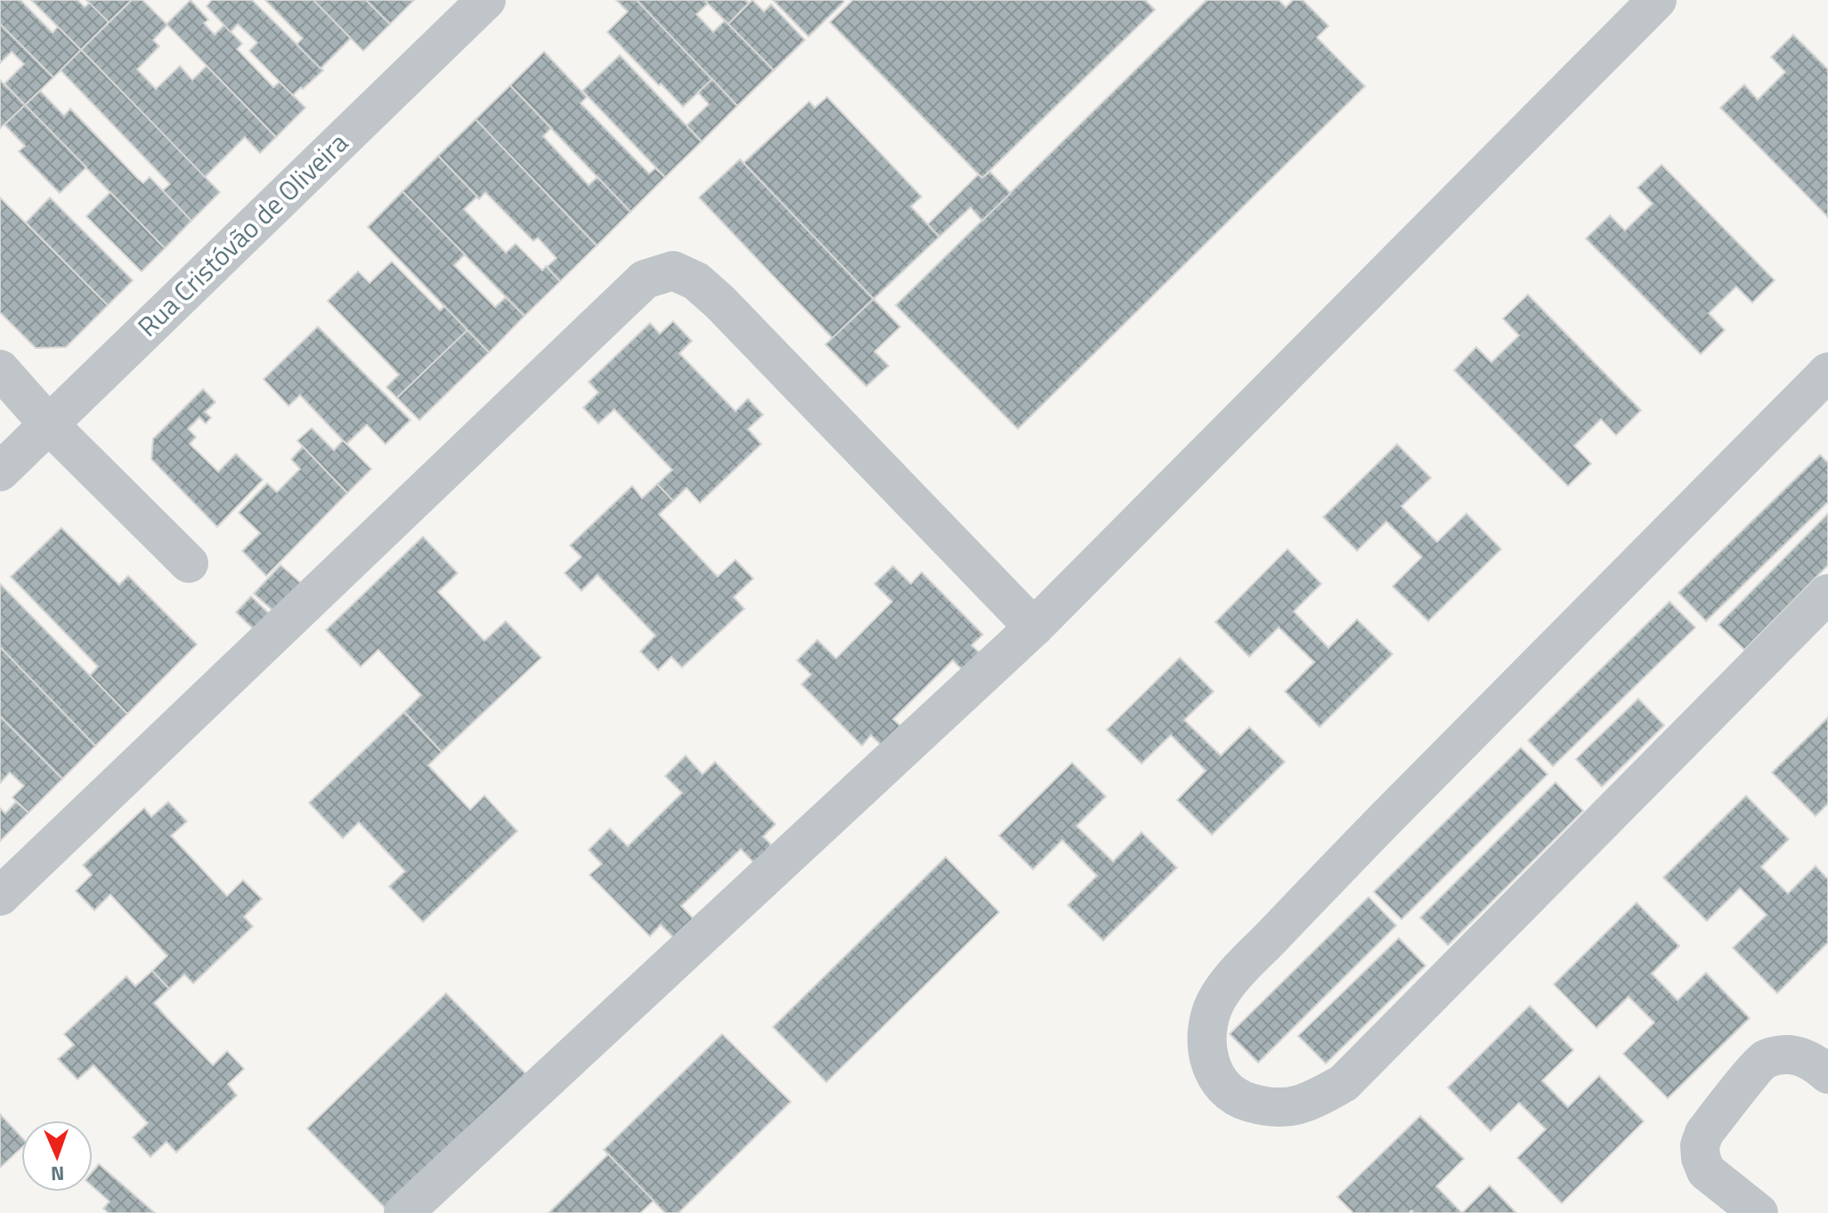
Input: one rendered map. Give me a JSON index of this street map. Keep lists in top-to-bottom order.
{
  "streets": {
    "street": ["Rua Cristóvão de Oliveira"]
  },
  "north": "bottom"
}
